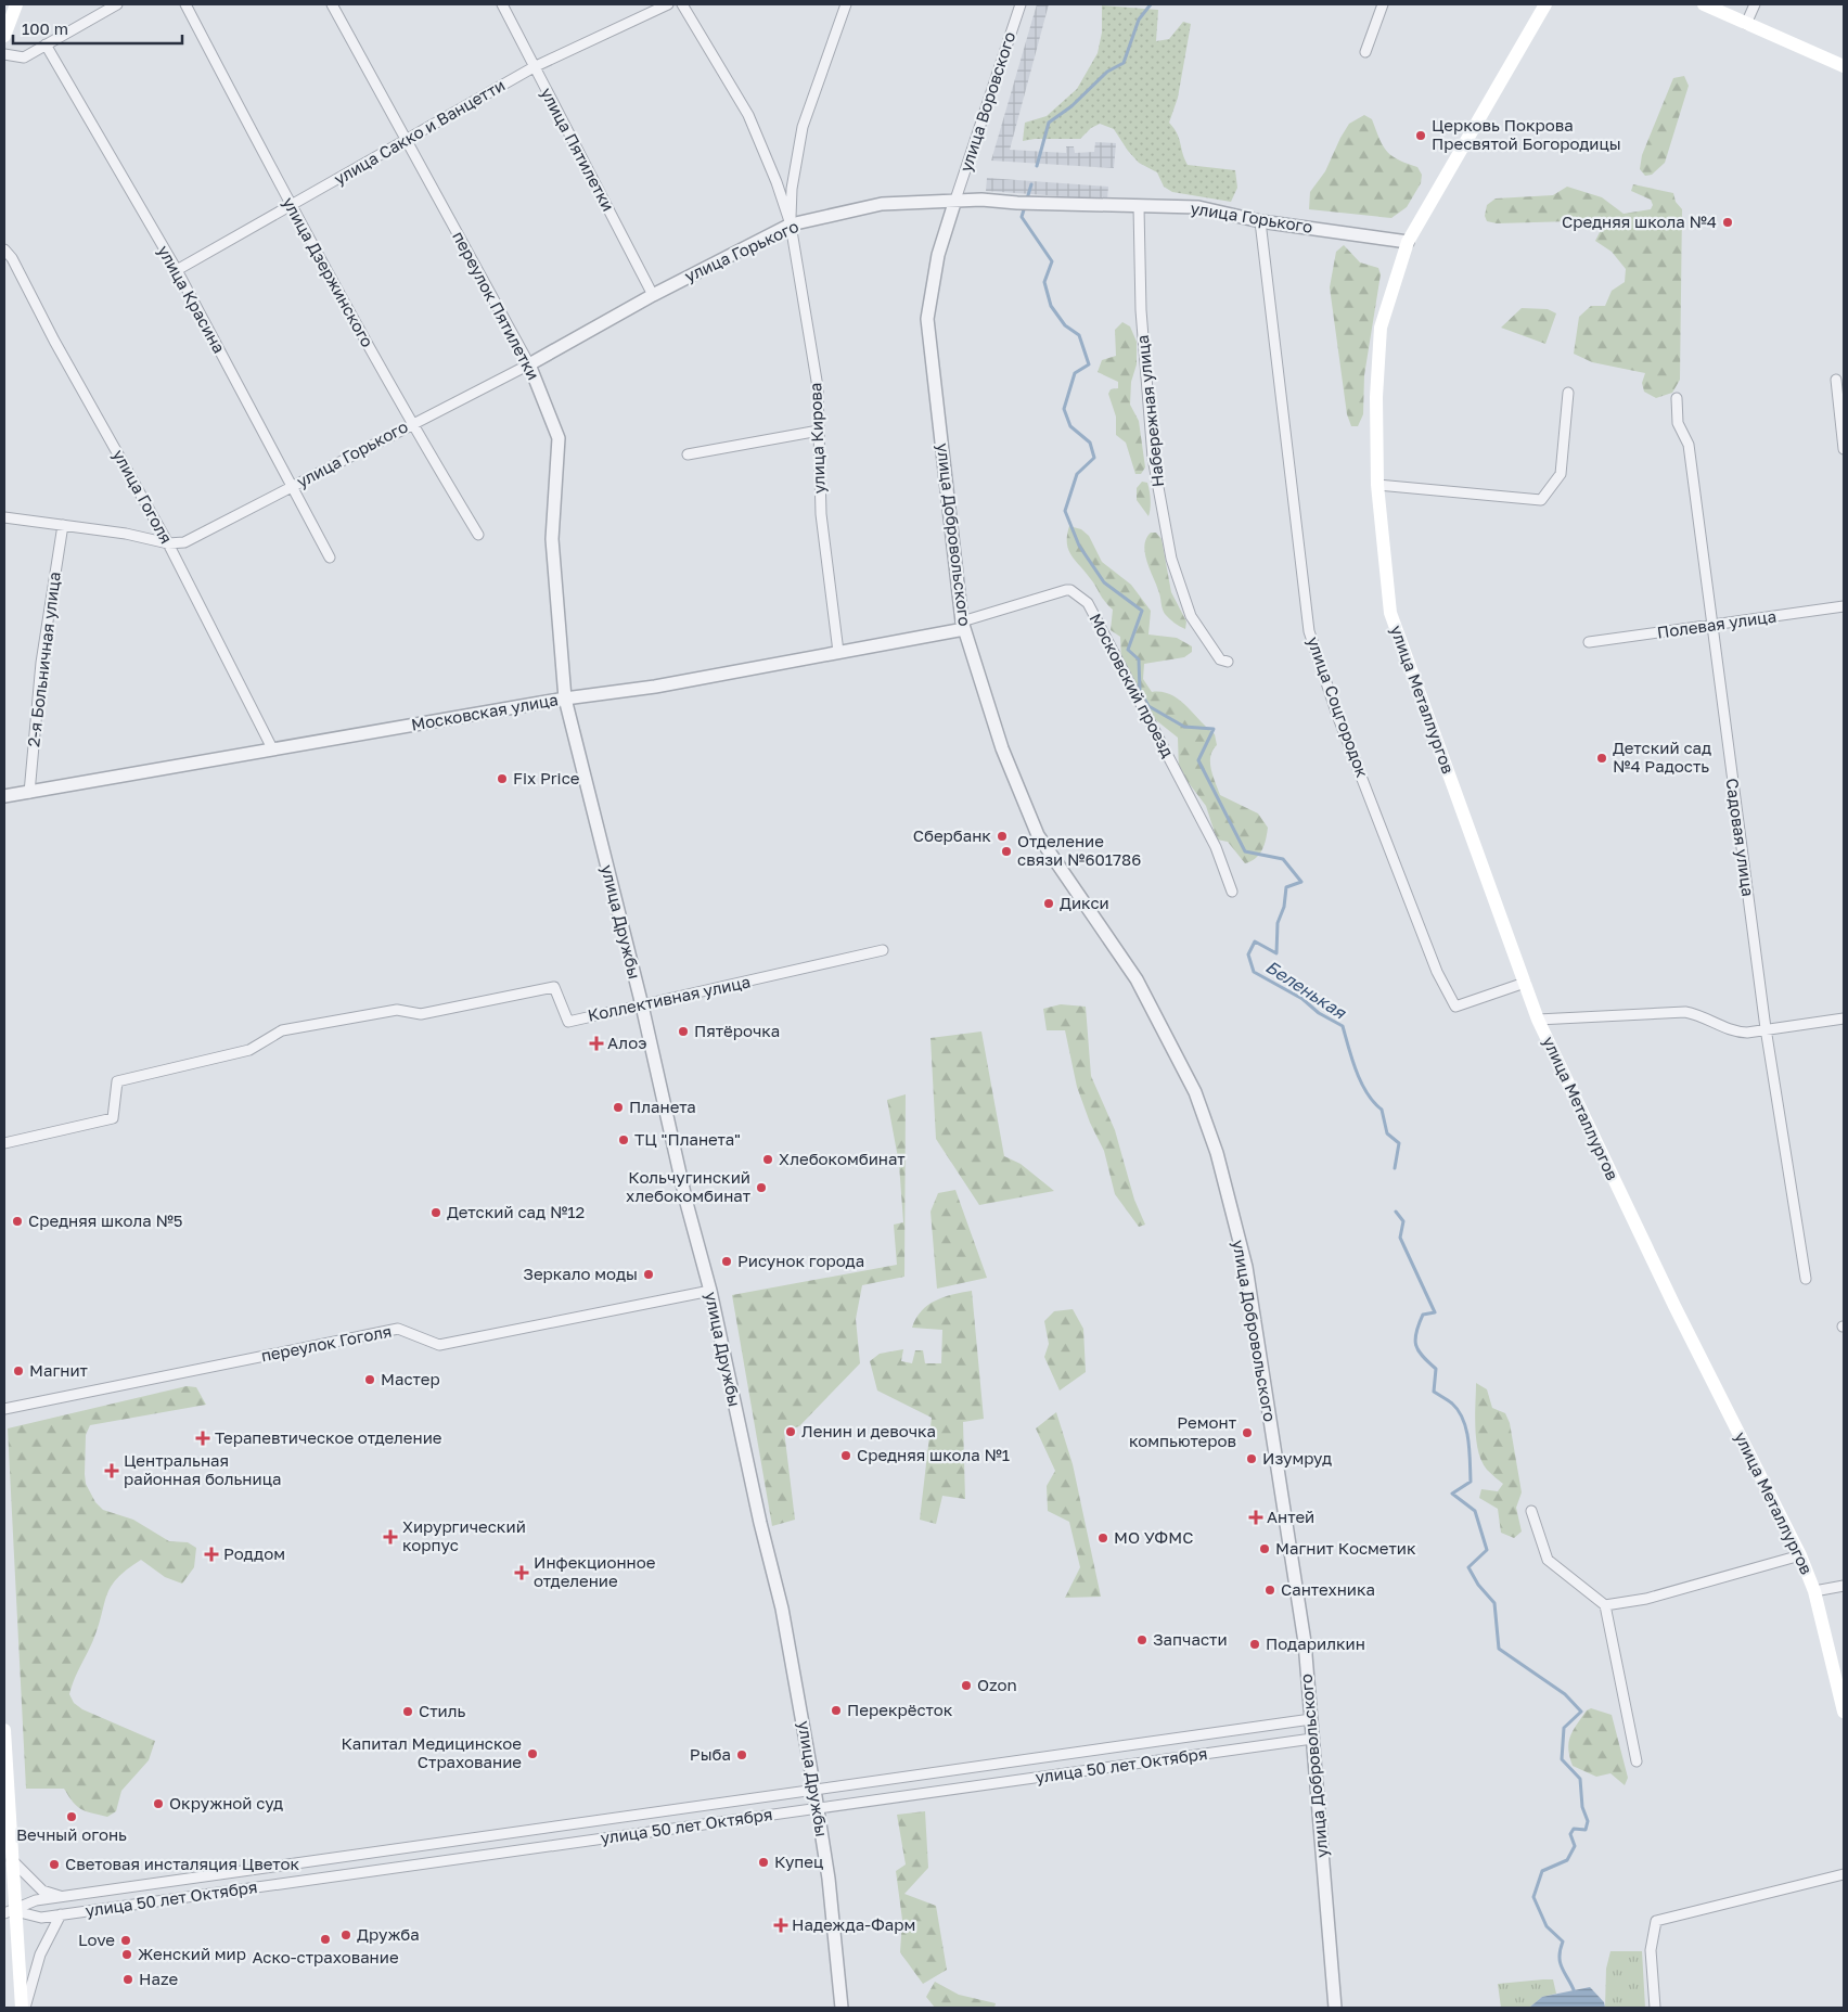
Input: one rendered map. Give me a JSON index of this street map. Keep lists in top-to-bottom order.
{
  "streets": {
    "main road": ["улица Металлургов"],
    "street": [
      "улица Воровского",
      "улица Сакко и Ванцетти",
      "улица Пятилетки",
      "улица Горького",
      "улица Дзержинского",
      "улица Красина",
      "переулок Пятилетки",
      "Набережная улица",
      "улица Кирова",
      "улица Гоголя",
      "улица Добровольского",
      "Полевая улица",
      "2-я Больничная улица",
      "Московский проезд",
      "улица Соцгородок",
      "Московская улица",
      "Садовая улица",
      "улица Дружбы",
      "Коллективная улица",
      "переулок Гоголя",
      "улица 50 лет Октября"
    ]
  },
  "crossings": [
    ["улица Воровского", "улица Горького"],
    ["улица Воровского", "улица Добровольского"],
    ["улица Сакко и Ванцетти", "улица Пятилетки"],
    ["улица Сакко и Ванцетти", "улица Дзержинского"],
    ["улица Сакко и Ванцетти", "улица Красина"],
    ["улица Сакко и Ванцетти", "переулок Пятилетки"],
    ["улица Пятилетки", "улица Горького"],
    ["улица Горького", "улица Дзержинского"],
    ["улица Горького", "улица Красина"],
    ["улица Горького", "переулок Пятилетки"],
    ["улица Горького", "Набережная улица"],
    ["улица Горького", "улица Кирова"],
    ["улица Горького", "улица Гоголя"],
    ["улица Горького", "улица Добровольского"],
    ["улица Горького", "улица Металлургов"],
    ["улица Горького", "улица Соцгородок"],
    ["переулок Пятилетки", "Московская улица"],
    ["переулок Пятилетки", "улица Дружбы"],
    ["улица Кирова", "Московская улица"],
    ["улица Гоголя", "Московская улица"],
    ["улица Добровольского", "Московский проезд"],
    ["улица Добровольского", "Московская улица"],
    ["улица Добровольского", "улица 50 лет Октября"],
    ["Полевая улица", "Садовая улица"],
    ["2-я Больничная улица", "Московская улица"],
    ["Московский проезд", "Московская улица"],
    ["улица Металлургов", "улица Соцгородок"],
    ["Московская улица", "улица Дружбы"],
    ["улица Дружбы", "Коллективная улица"],
    ["улица Дружбы", "переулок Гоголя"],
    ["улица Дружбы", "улица 50 лет Октября"]
  ],
  "water": ["Беленькая"],
  "places": {
    "other": [
      "Церковь Покрова Пресвятой Богородицы",
      "Средняя школа №4",
      "Детский сад №4 Радость",
      "Fix Price",
      "Сбербанк",
      "Отделение связи №601786",
      "Дикси",
      "Пятёрочка",
      "Планета",
      "ТЦ \"Планета\"",
      "Хлебокомбинат",
      "Кольчугинский хлебокомбинат",
      "Детский сад №12",
      "Средняя школа №5",
      "Рисунок города",
      "Зеркало моды",
      "Магнит",
      "Мастер",
      "Ленин и девочка",
      "Ремонт компьютеров",
      "Средняя школа №1",
      "Изумруд",
      "МО УФМС",
      "Магнит Косметик",
      "Сантехника",
      "Запчасти",
      "Подарилкин",
      "Ozon",
      "Перекрёсток",
      "Стиль",
      "Капитал Медицинское Страхование",
      "Рыба",
      "Окружной суд",
      "Вечный огонь",
      "Купец",
      "Световая инсталяция Цветок",
      "Дружба",
      "Аско-страхование",
      "Love",
      "Женский мир",
      "Haze"
    ],
    "health": [
      "Алоэ",
      "Терапевтическое отделение",
      "Центральная районная больница",
      "Антей",
      "Хирургический корпус",
      "Роддом",
      "Инфекционное отделение",
      "Надежда-Фарм"
    ]
  },
  "scale_bar": "100 m"
}
